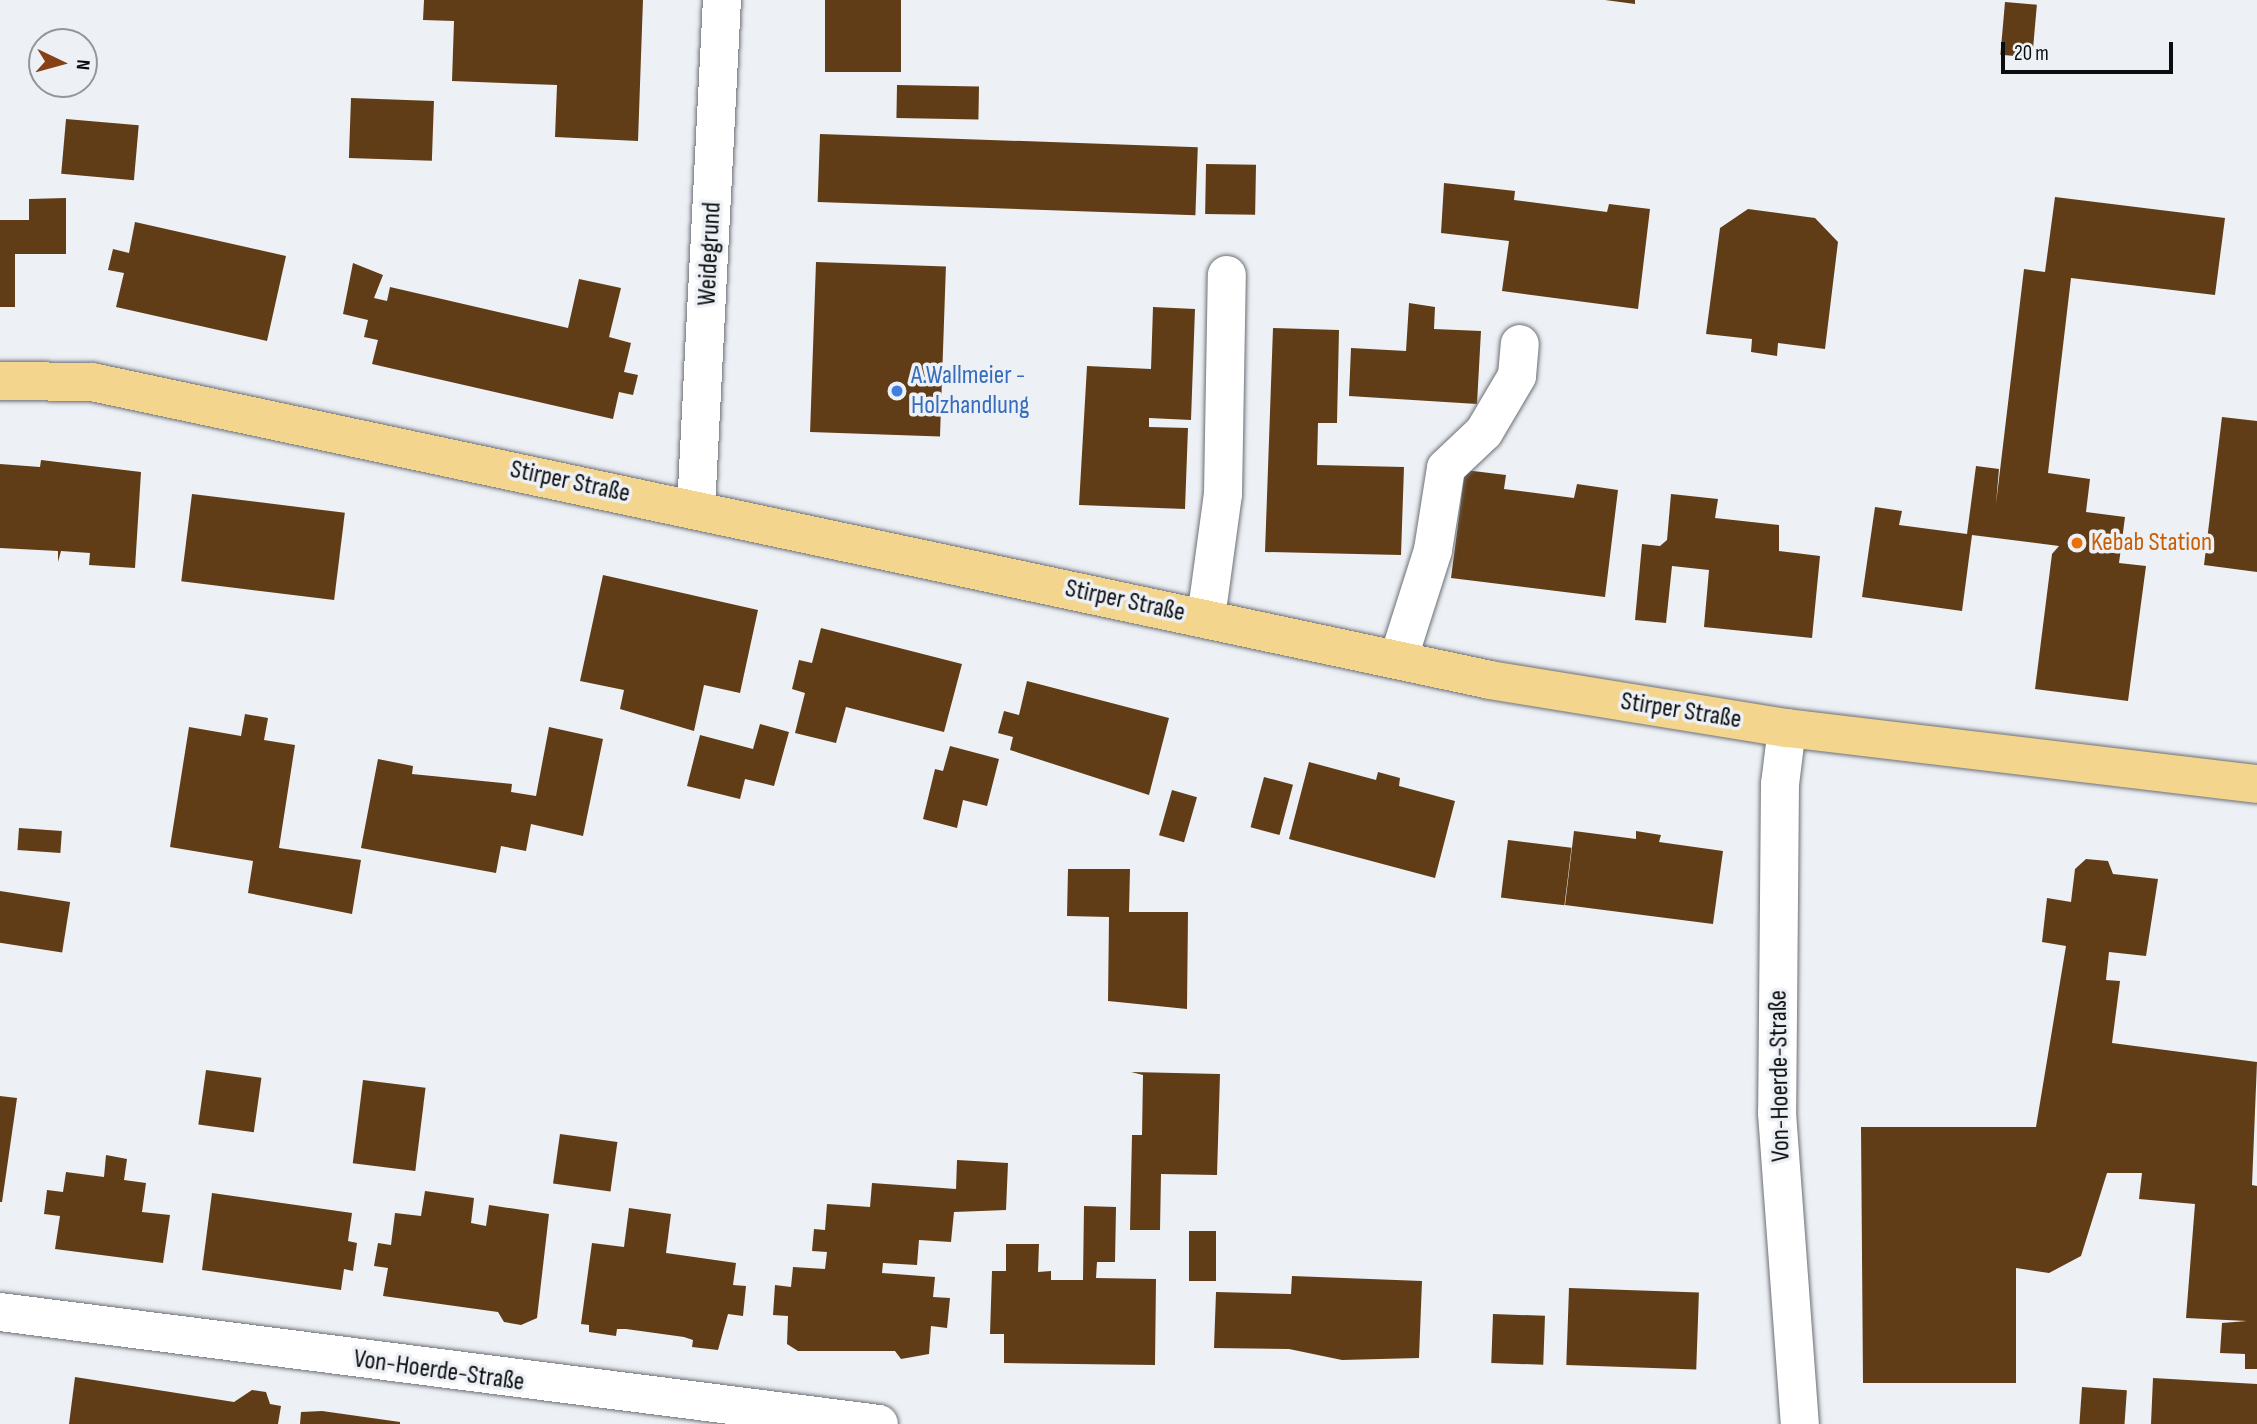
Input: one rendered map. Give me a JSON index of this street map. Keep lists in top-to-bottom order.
{
  "streets": {
    "main road": ["Stirper Straße"],
    "street": ["Weidegrund", "Von-Hoerde-Straße"]
  },
  "crossings": [
    ["Weidegrund", "Stirper Straße"],
    ["Stirper Straße", "Von-Hoerde-Straße"]
  ],
  "places": ["A.Wallmeier - Holzhandlung", "Kebab Station"],
  "scale_bar": "20 m",
  "north": "right"
}
